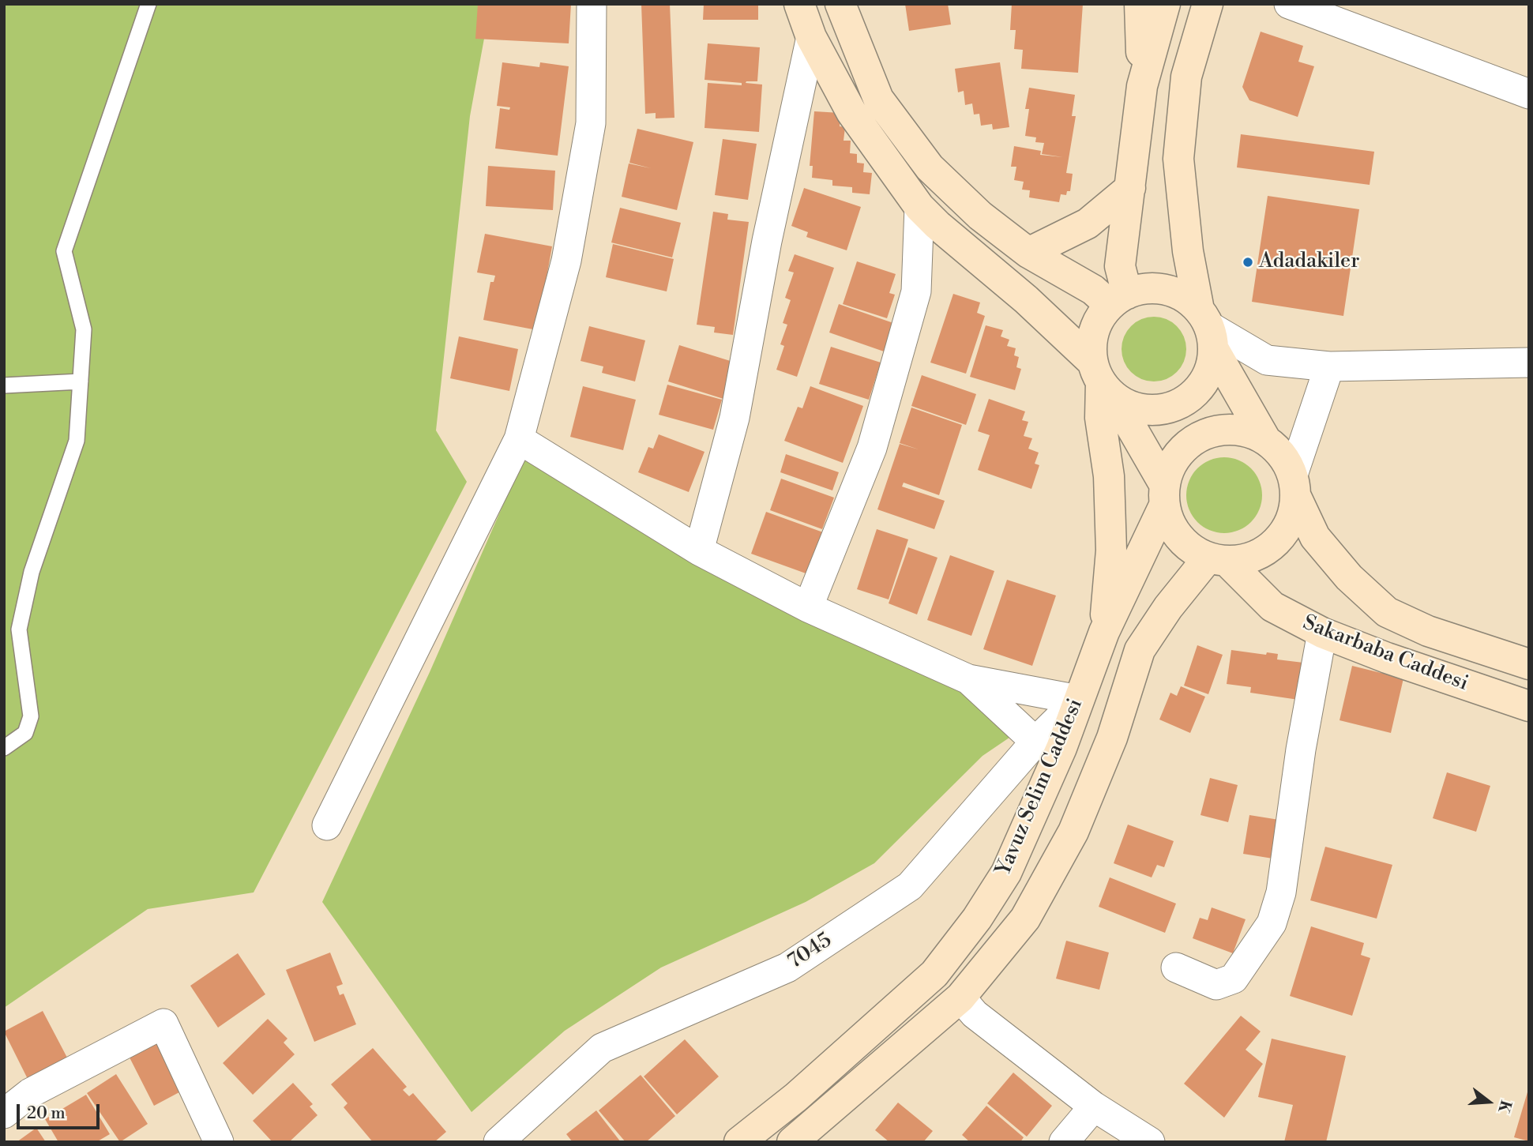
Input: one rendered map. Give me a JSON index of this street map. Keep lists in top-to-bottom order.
{
  "streets": {
    "main road": ["Sakarbaba Caddesi", "Yavuz Selim Caddesi"],
    "street": ["7045"]
  },
  "crossings": [
    ["Sakarbaba Caddesi", "Yavuz Selim Caddesi"],
    ["Yavuz Selim Caddesi", "7045"]
  ],
  "places": ["Adadakiler"],
  "scale_bar": "20 m",
  "north": "right"
}
